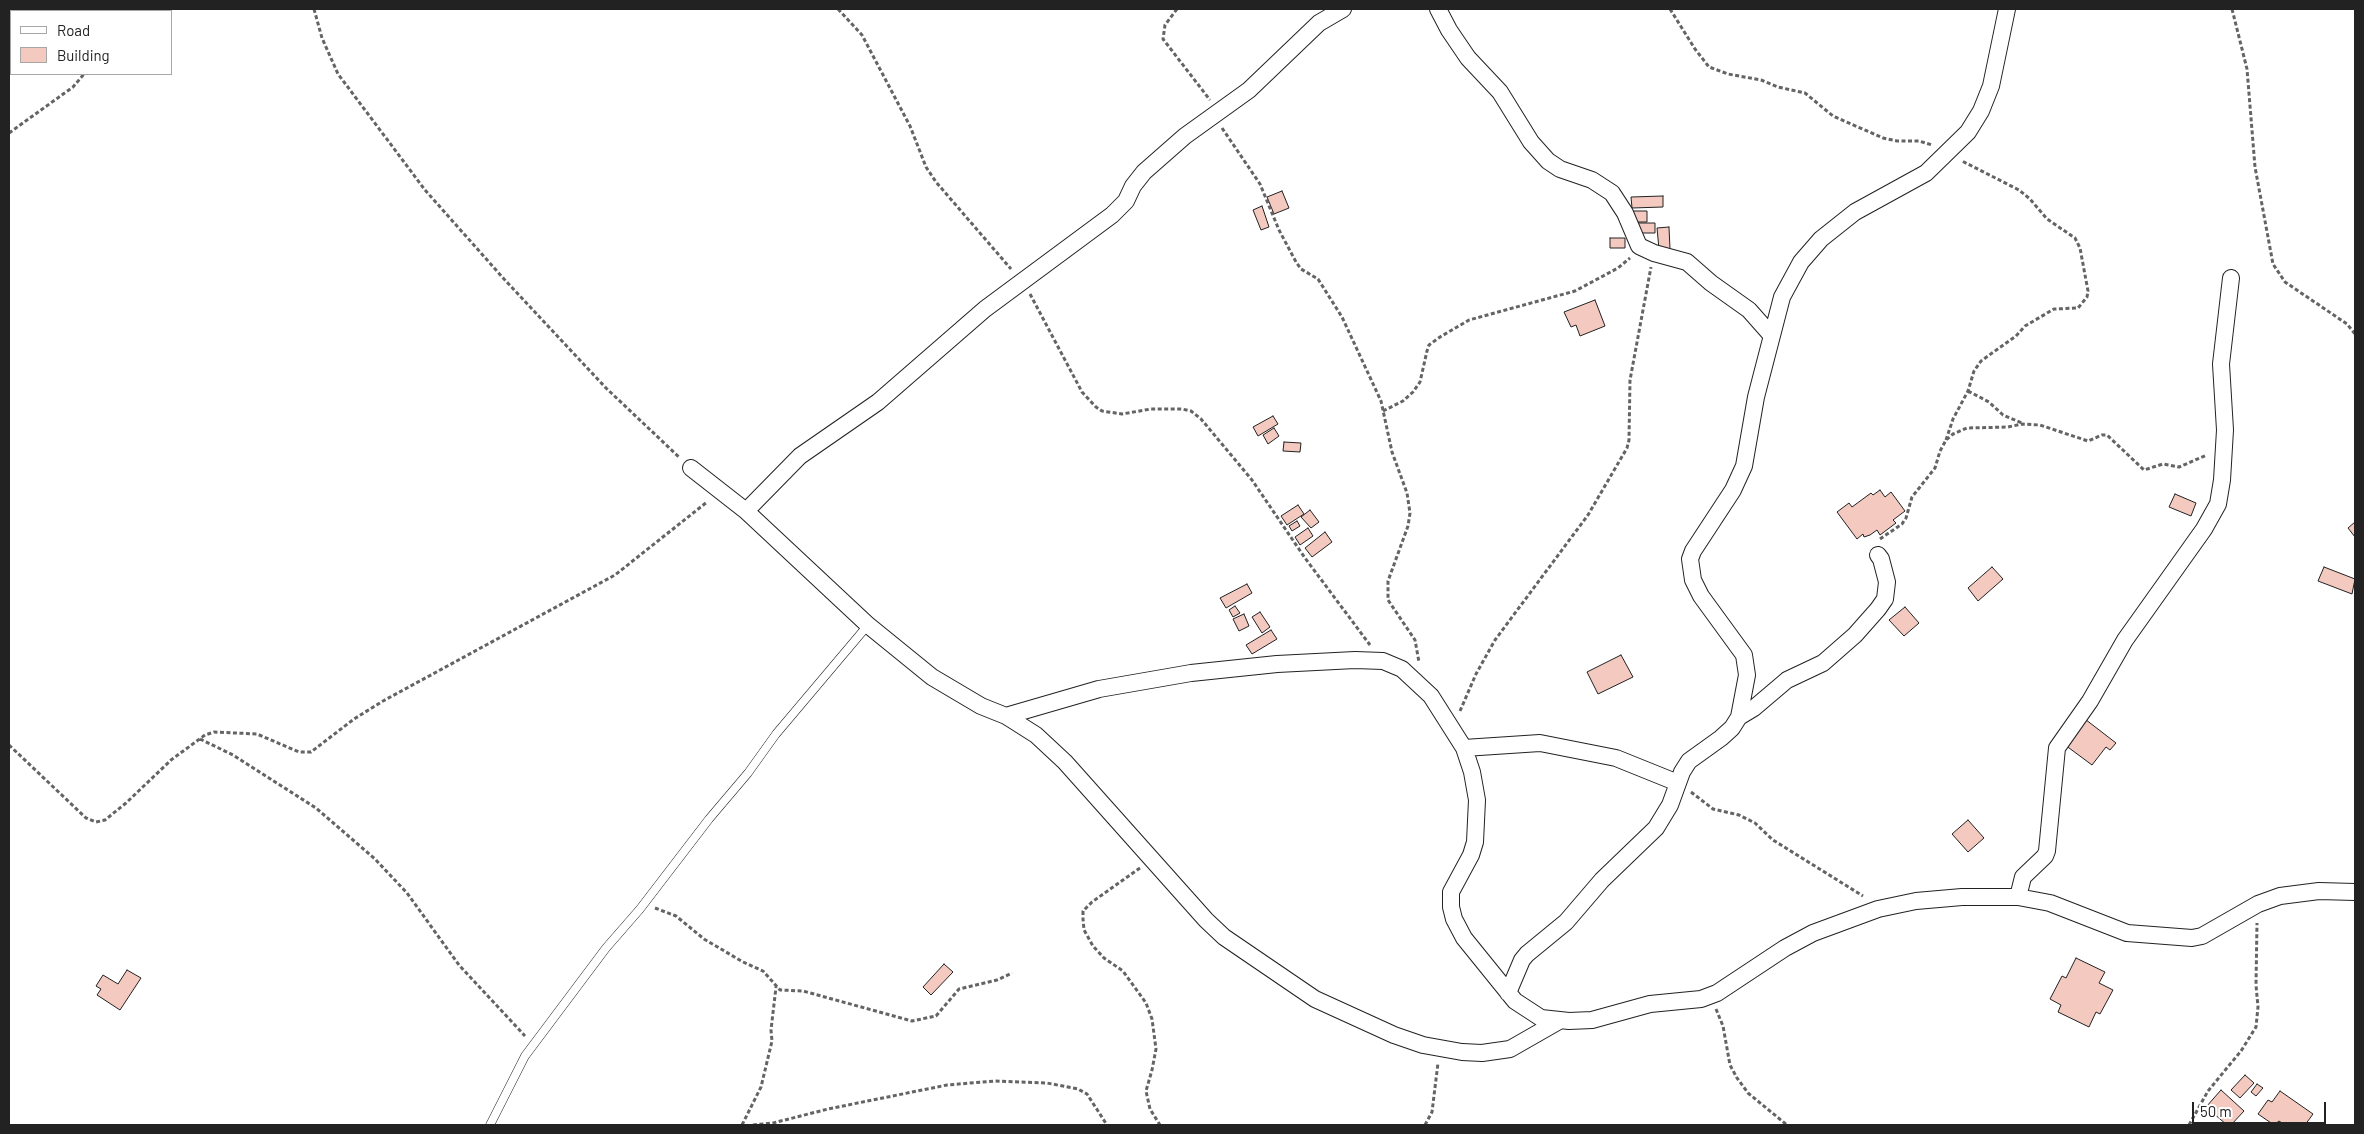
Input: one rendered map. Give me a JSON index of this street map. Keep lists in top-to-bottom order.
{
  "legend": ["Road", "Building"],
  "scale_bar": "50 m"
}
